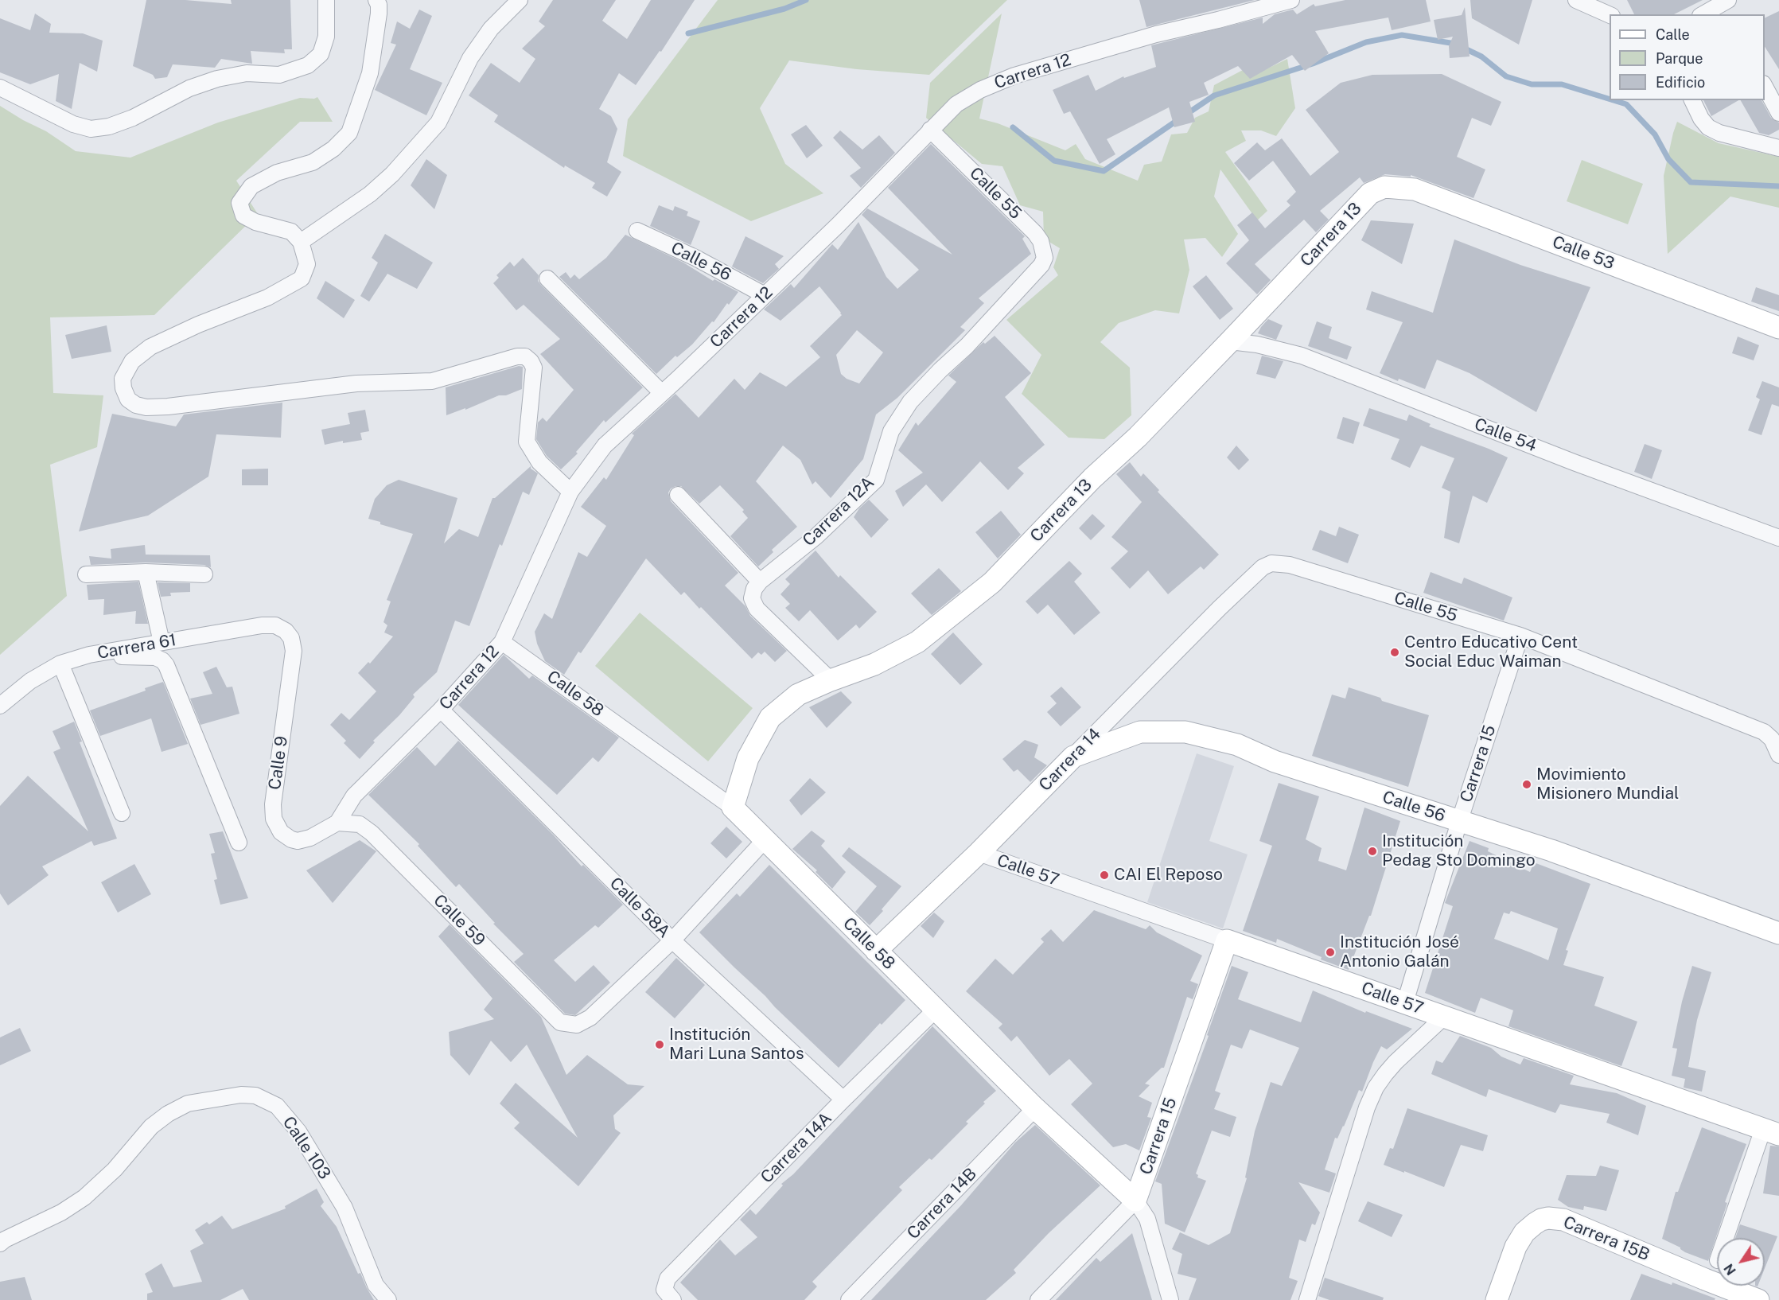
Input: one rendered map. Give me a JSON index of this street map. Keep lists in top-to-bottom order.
{
  "streets": {
    "street": [
      "Carrera 12",
      "Calle 55",
      "Carrera 13",
      "Calle 53",
      "Calle 56",
      "Calle 54",
      "Carrera 12A",
      "Carrera 61",
      "Calle 58",
      "Carrera 14",
      "Calle 9",
      "Carrera 15",
      "Calle 57",
      "Calle 58A",
      "Calle 59",
      "Calle 103",
      "Carrera 14A",
      "Carrera 14B",
      "Carrera 15B"
    ]
  },
  "crossings": [
    ["Carrera 12", "Calle 55"],
    ["Carrera 12", "Calle 56"],
    ["Carrera 12", "Calle 58"],
    ["Carrera 12", "Calle 9"],
    ["Carrera 12", "Calle 58A"],
    ["Carrera 12", "Calle 59"],
    ["Calle 55", "Carrera 12A"],
    ["Calle 55", "Carrera 14"],
    ["Calle 55", "Carrera 15"],
    ["Carrera 13", "Calle 53"],
    ["Carrera 13", "Calle 54"],
    ["Carrera 13", "Calle 58"],
    ["Calle 56", "Carrera 14"],
    ["Calle 56", "Carrera 15"],
    ["Carrera 61", "Calle 9"],
    ["Calle 58", "Carrera 14"],
    ["Calle 58", "Carrera 15"],
    ["Calle 58", "Carrera 14A"],
    ["Calle 58", "Carrera 14B"],
    ["Carrera 14", "Calle 57"],
    ["Calle 9", "Calle 59"],
    ["Carrera 15", "Calle 57"],
    ["Calle 58A", "Calle 59"],
    ["Calle 58A", "Carrera 14A"]
  ],
  "places": [
    "Centro Educativo Cent Social Educ Waiman",
    "Movimiento Misionero Mundial",
    "Institución Pedag Sto Domingo",
    "CAI El Reposo",
    "Institución José Antonio Galán",
    "Institución Mari Luna Santos"
  ],
  "legend": ["Calle", "Parque", "Edificio"],
  "north": "bottom left"
}
